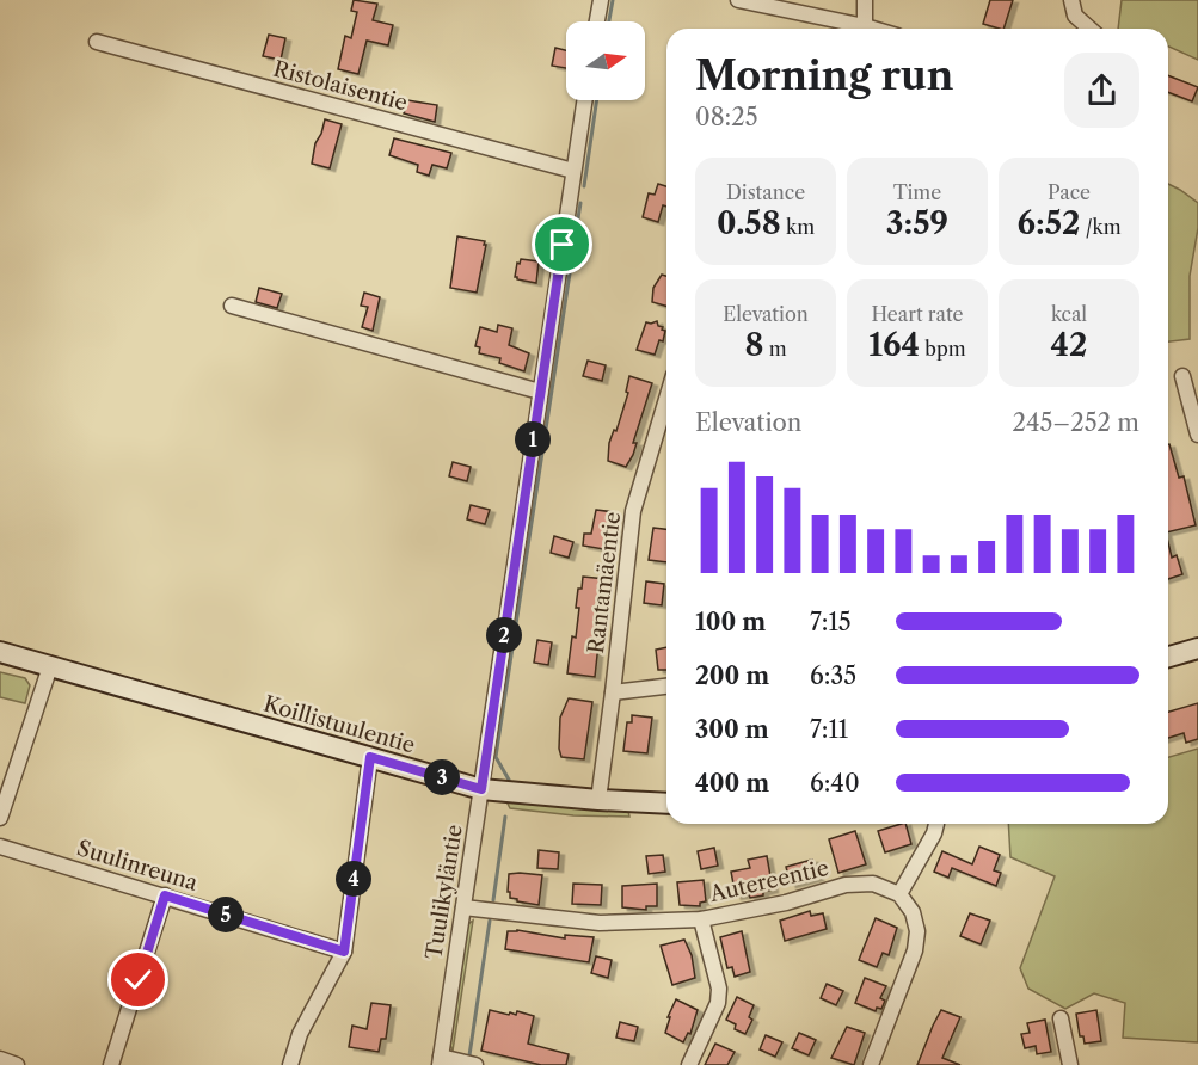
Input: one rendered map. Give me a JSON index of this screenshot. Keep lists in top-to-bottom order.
{
  "streets": {
    "street": [
      "Ristolaisentie",
      "Rantamäentie",
      "Koillistuulentie",
      "Suulinreuna",
      "Autereentie",
      "Tuulikyläntie"
    ]
  },
  "crossings": [
    ["Ristolaisentie", "Tuulikyläntie"],
    ["Rantamäentie", "Koillistuulentie"],
    ["Koillistuulentie", "Tuulikyläntie"],
    ["Autereentie", "Tuulikyläntie"]
  ],
  "north": "right",
  "page": {
    "heading": ["Morning run", "08:25"],
    "stats": [
      ["Distance", "0.58 km"],
      ["Time", "3:59"],
      ["Pace", "6:52 /km"],
      ["Elevation", "8 m"],
      ["Heart rate", "164 bpm"],
      ["kcal", "42"]
    ],
    "chart": ["Elevation", "245–252 m"],
    "pins": [
      "1",
      "2",
      "3",
      "4",
      "5"
    ],
    "list": [
      {
        "name": "100 m",
        "note": "7:15"
      },
      {
        "name": "200 m",
        "note": "6:35"
      },
      {
        "name": "300 m",
        "note": "7:11"
      },
      {
        "name": "400 m",
        "note": "6:40"
      }
    ]
  }
}
